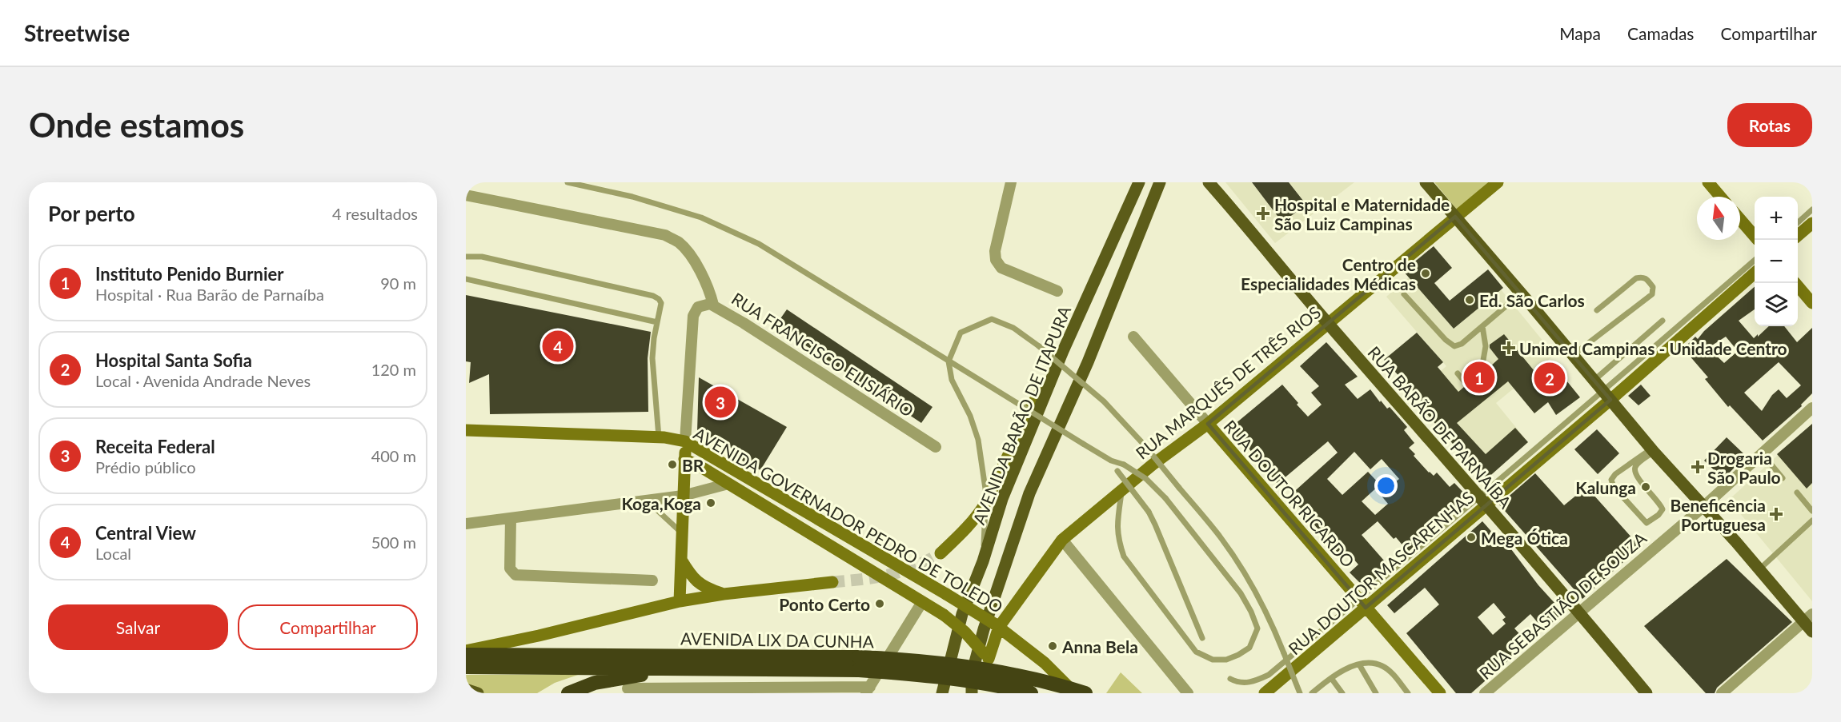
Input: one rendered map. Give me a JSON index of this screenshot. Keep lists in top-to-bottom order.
{
  "streets": {
    "highway": ["AVENIDA LIX DA CUNHA"],
    "main road": [
      "RUA MARQUÊS DE TRÊS RIOS",
      "AVENIDA BARÃO DE ITAPURA",
      "RUA BARÃO DE PARNAÍBA",
      "RUA DOUTOR RICARDO",
      "AVENIDA GOVERNADOR PEDRO DE TOLEDO",
      "RUA DOUTOR MASCARENHAS"
    ],
    "street": ["RUA FRANCISCO ELISIÁRIO", "RUA SEBASTIÃO DE SOUZA"]
  },
  "crossings": [
    ["RUA FRANCISCO ELISIÁRIO", "AVENIDA GOVERNADOR PEDRO DE TOLEDO"],
    ["RUA MARQUÊS DE TRÊS RIOS", "RUA BARÃO DE PARNAÍBA"],
    ["RUA MARQUÊS DE TRÊS RIOS", "RUA DOUTOR RICARDO"],
    ["RUA MARQUÊS DE TRÊS RIOS", "AVENIDA GOVERNADOR PEDRO DE TOLEDO"],
    ["RUA BARÃO DE PARNAÍBA", "RUA DOUTOR MASCARENHAS"],
    ["RUA BARÃO DE PARNAÍBA", "RUA SEBASTIÃO DE SOUZA"],
    ["RUA DOUTOR RICARDO", "RUA DOUTOR MASCARENHAS"]
  ],
  "places": {
    "health": [
      "Hospital e Maternidade São Luiz Campinas",
      "Unimed Campinas - Unidade Centro",
      "Drogaria São Paulo",
      "Beneficência Portuguesa"
    ],
    "other": [
      "Centro de Especialidades Médicas",
      "Ed. São Carlos",
      "BR",
      "Kalunga",
      "Koga,Koga",
      "Mega Ótica",
      "Ponto Certo",
      "Anna Bela"
    ]
  },
  "north": "top",
  "page": {
    "header": "Streetwise",
    "nav": ["Mapa", "Camadas", "Compartilhar"],
    "buttons": [
      "Rotas",
      ["Salvar", "Compartilhar"]
    ],
    "title": "Onde estamos",
    "heading": ["Por perto", "4 resultados"],
    "map_buttons": ["+", "−"],
    "list": [
      {
        "mark": "1",
        "name": "Instituto Penido Burnier",
        "note": "Hospital · Rua Barão de Parnaíba",
        "value": "90 m"
      },
      {
        "mark": "2",
        "name": "Hospital Santa Sofia",
        "note": "Local · Avenida Andrade Neves",
        "value": "120 m"
      },
      {
        "mark": "3",
        "name": "Receita Federal",
        "note": "Prédio público",
        "value": "400 m"
      },
      {
        "mark": "4",
        "name": "Central View",
        "note": "Local",
        "value": "500 m"
      }
    ],
    "pins": [
      "4",
      "1",
      "2",
      "3"
    ]
  }
}
